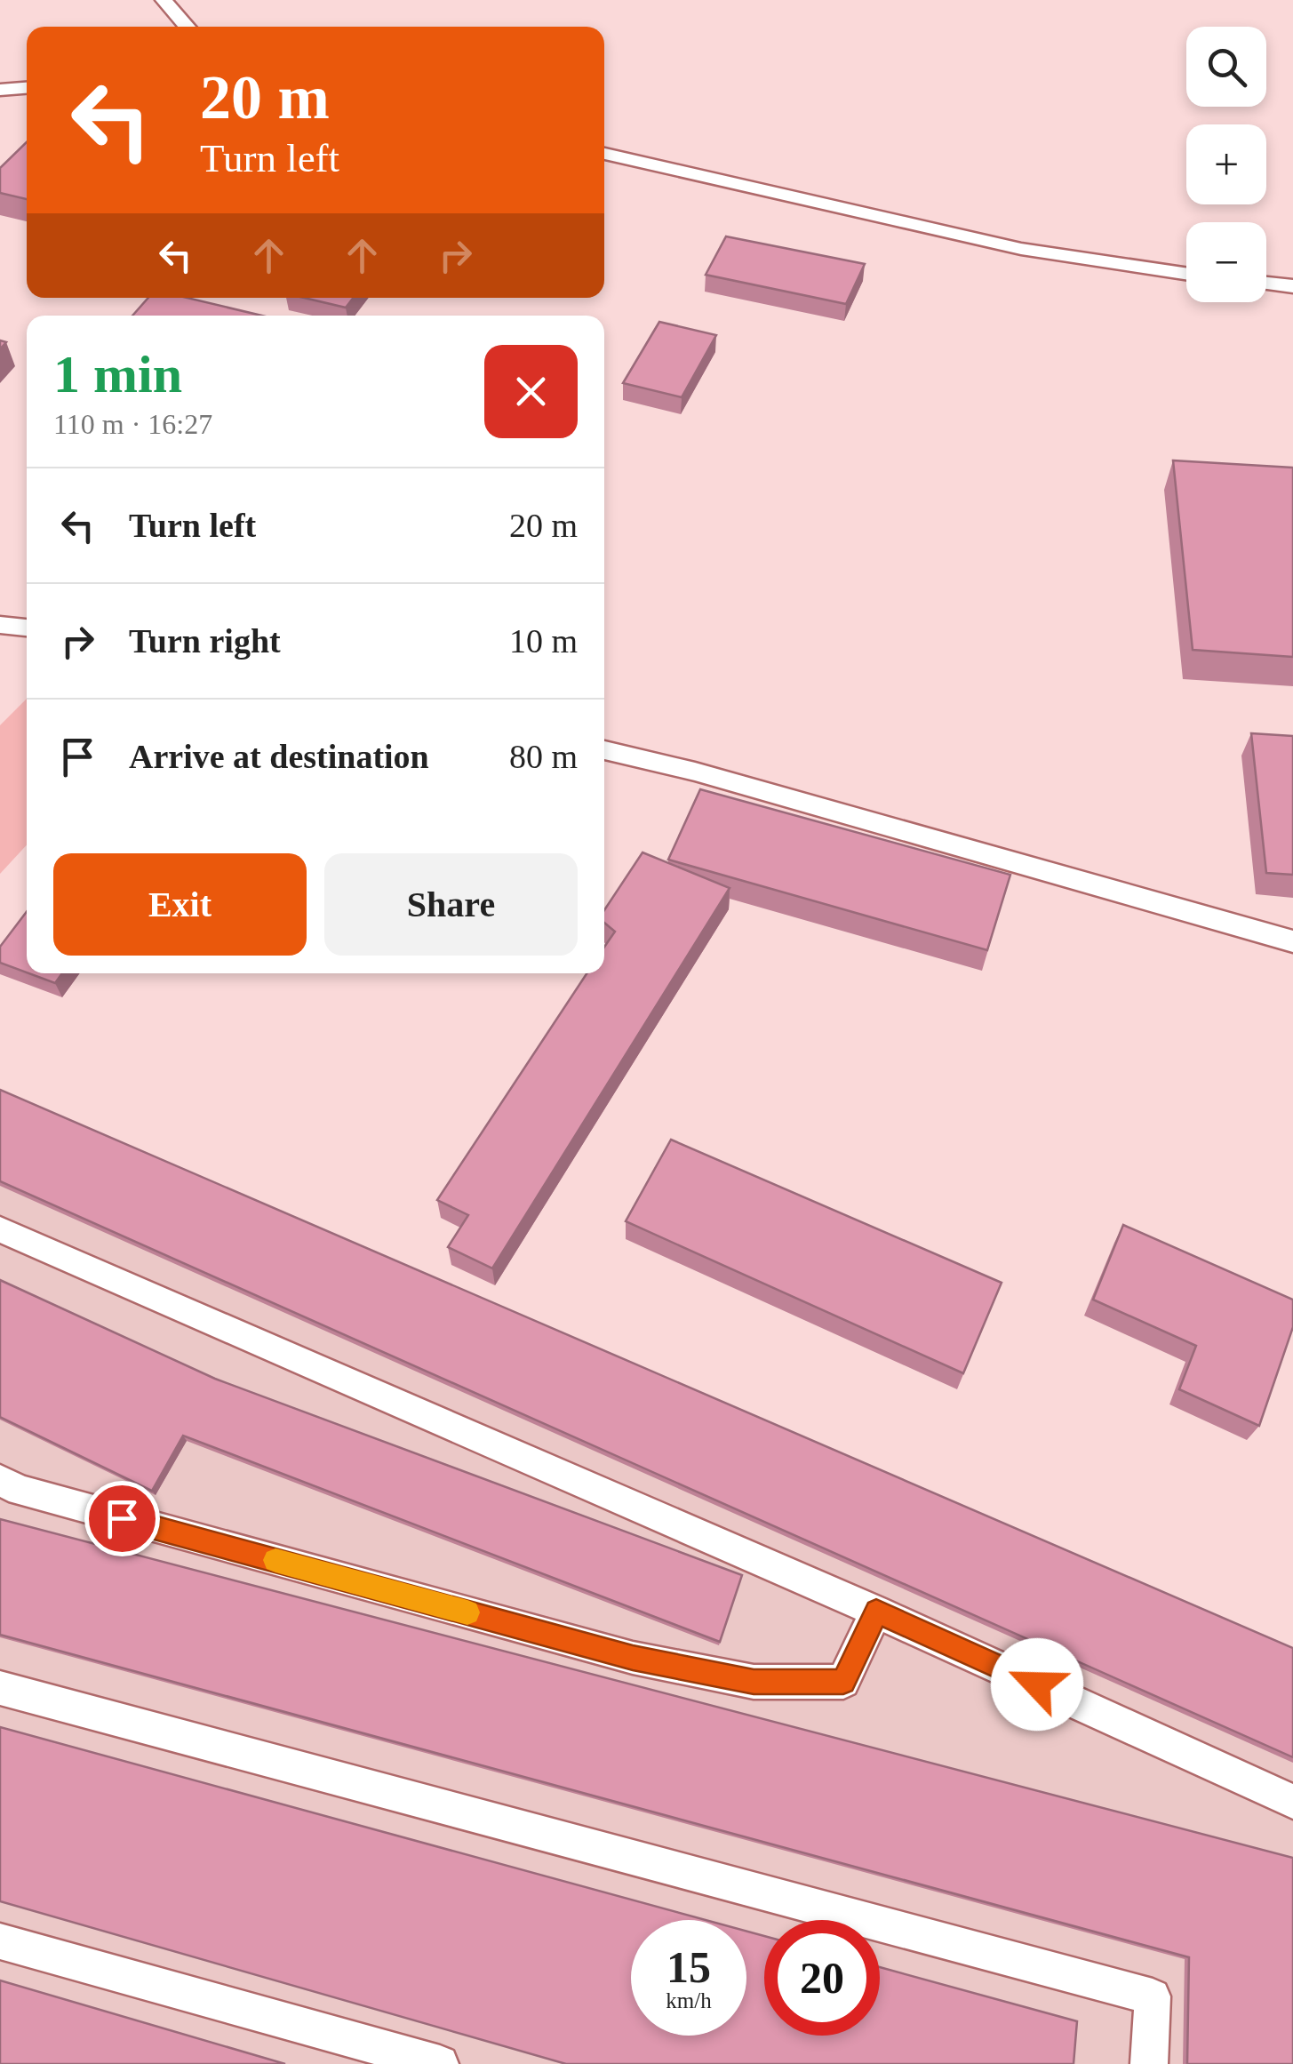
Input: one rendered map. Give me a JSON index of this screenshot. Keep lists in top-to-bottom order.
{
  "page": {
    "map_buttons": ["+", "−"],
    "turn": ["20 m", "Turn left"],
    "heading": ["1 min", "110 m · 16:27"],
    "list": [
      {
        "name": "Turn left",
        "value": "20 m"
      },
      {
        "name": "Turn right",
        "value": "10 m"
      },
      {
        "name": "Arrive at destination",
        "value": "80 m"
      }
    ],
    "buttons": ["Exit", "Share"],
    "speed": "15 km/h",
    "limit": "20"
  }
}
